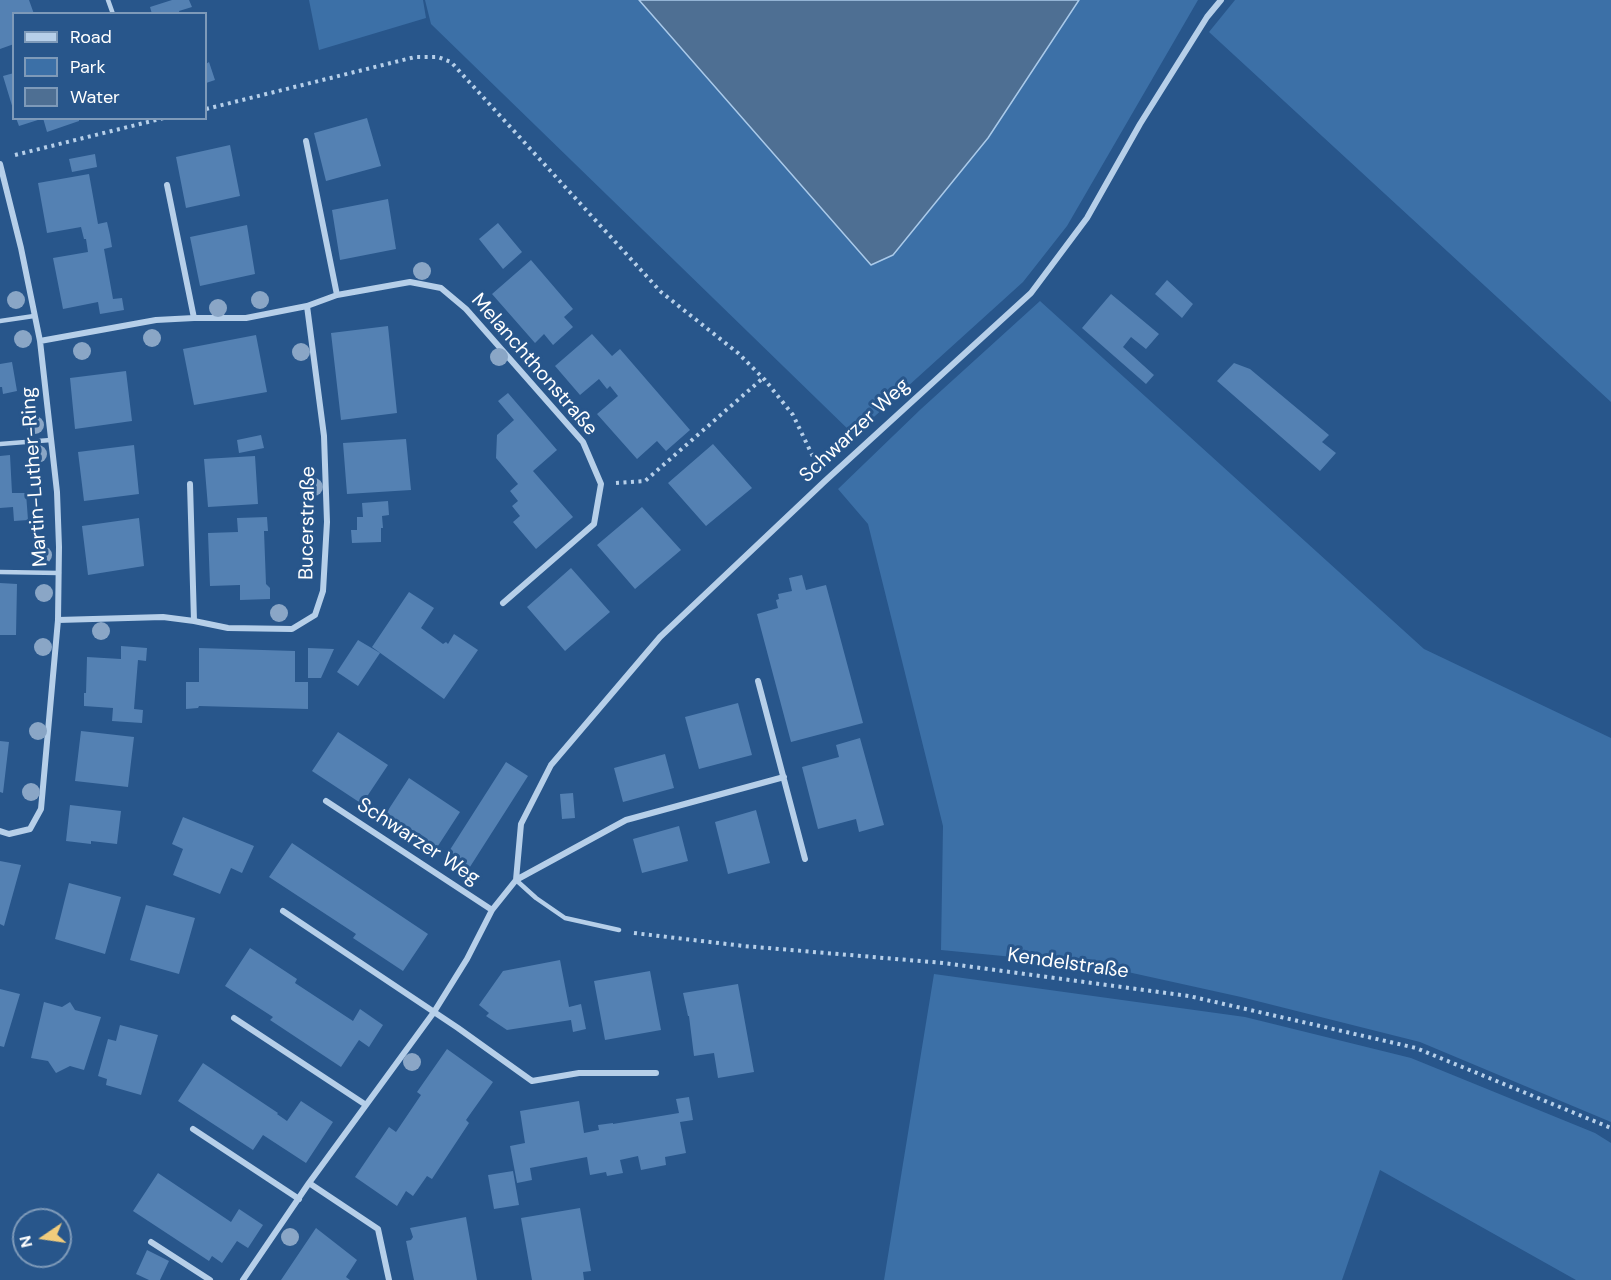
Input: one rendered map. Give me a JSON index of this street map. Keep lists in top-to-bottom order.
{
  "streets": {
    "street": [
      "Melanchthonstraße",
      "Schwarzer Weg",
      "Martin-Luther-Ring",
      "Bucerstraße"
    ],
    "path": ["Kendelstraße"]
  },
  "crossings": [
    ["Melanchthonstraße", "Martin-Luther-Ring"],
    ["Melanchthonstraße", "Bucerstraße"],
    ["Martin-Luther-Ring", "Bucerstraße"]
  ],
  "legend": ["Road", "Park", "Water"],
  "north": "left"
}
